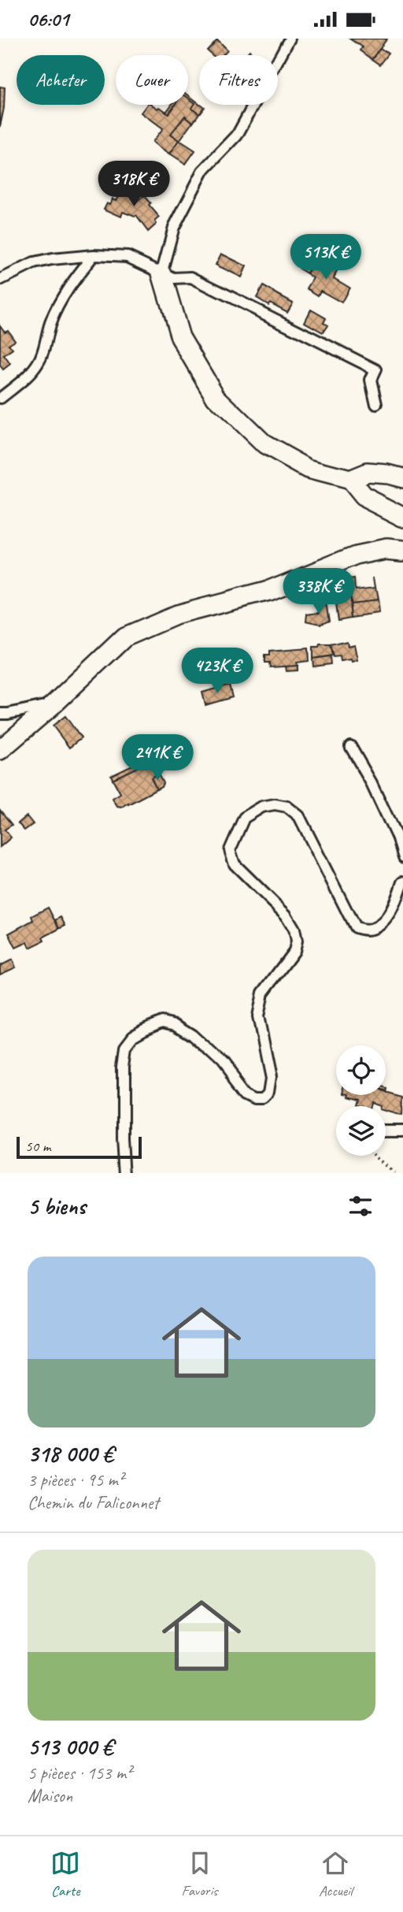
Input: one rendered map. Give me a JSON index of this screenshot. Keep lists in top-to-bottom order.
{
  "scale_bar": "50 m",
  "page": {
    "status": "06:01",
    "chip": ["Acheter", "Louer", "Filtres"],
    "price": [
      "318K €",
      "513K €",
      "338K €",
      "423K €",
      "241K €"
    ],
    "scale": "50 m",
    "heading": "5 biens",
    "list": [
      {
        "name": "318 000 €",
        "note": "3 pièces · 95 m² · Chemin du Faliconnet"
      },
      {
        "name": "513 000 €",
        "note": "5 pièces · 153 m² · Maison"
      }
    ],
    "tabs": ["Carte", "Favoris", "Accueil"]
  }
}
